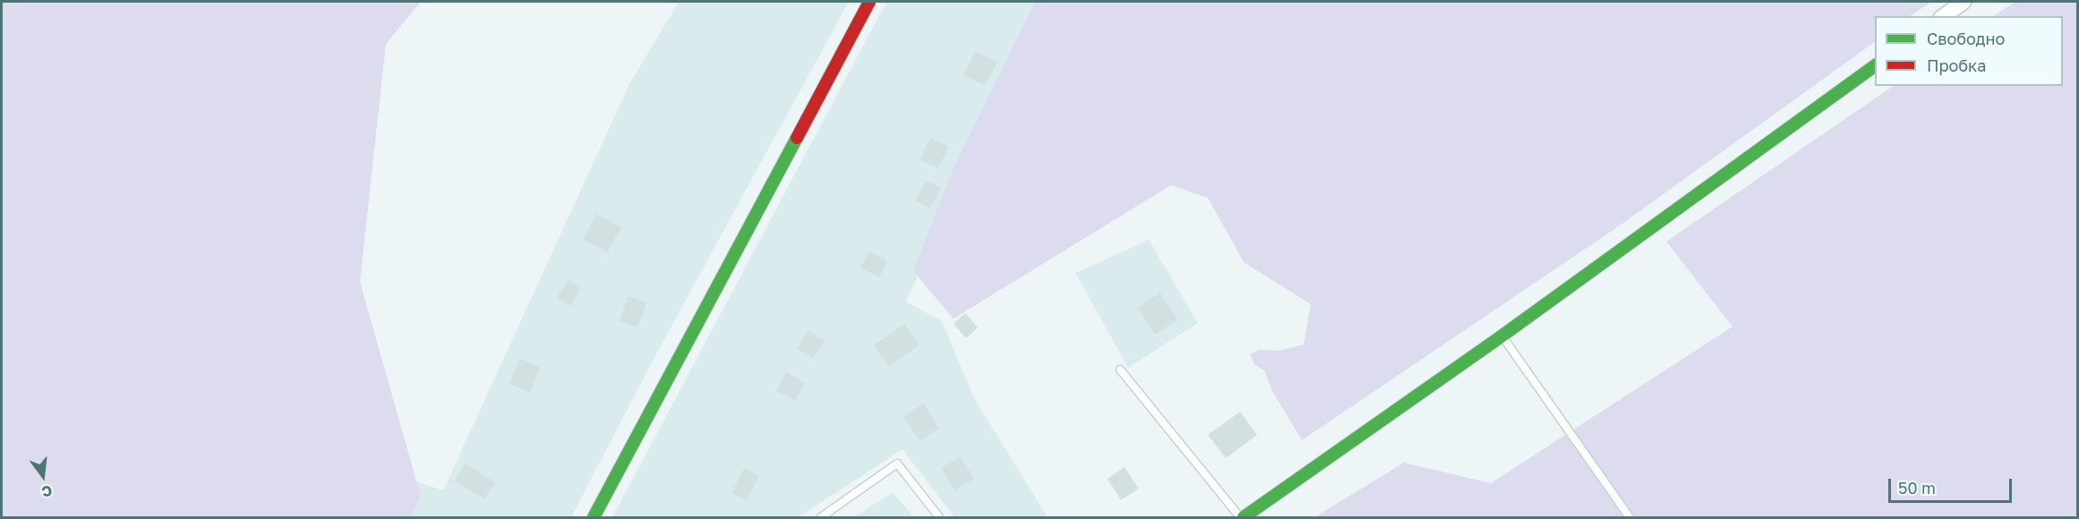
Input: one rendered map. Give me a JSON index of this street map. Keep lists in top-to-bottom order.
{
  "legend": ["Свободно", "Пробка"],
  "scale_bar": "50 m",
  "north": "bottom"
}
